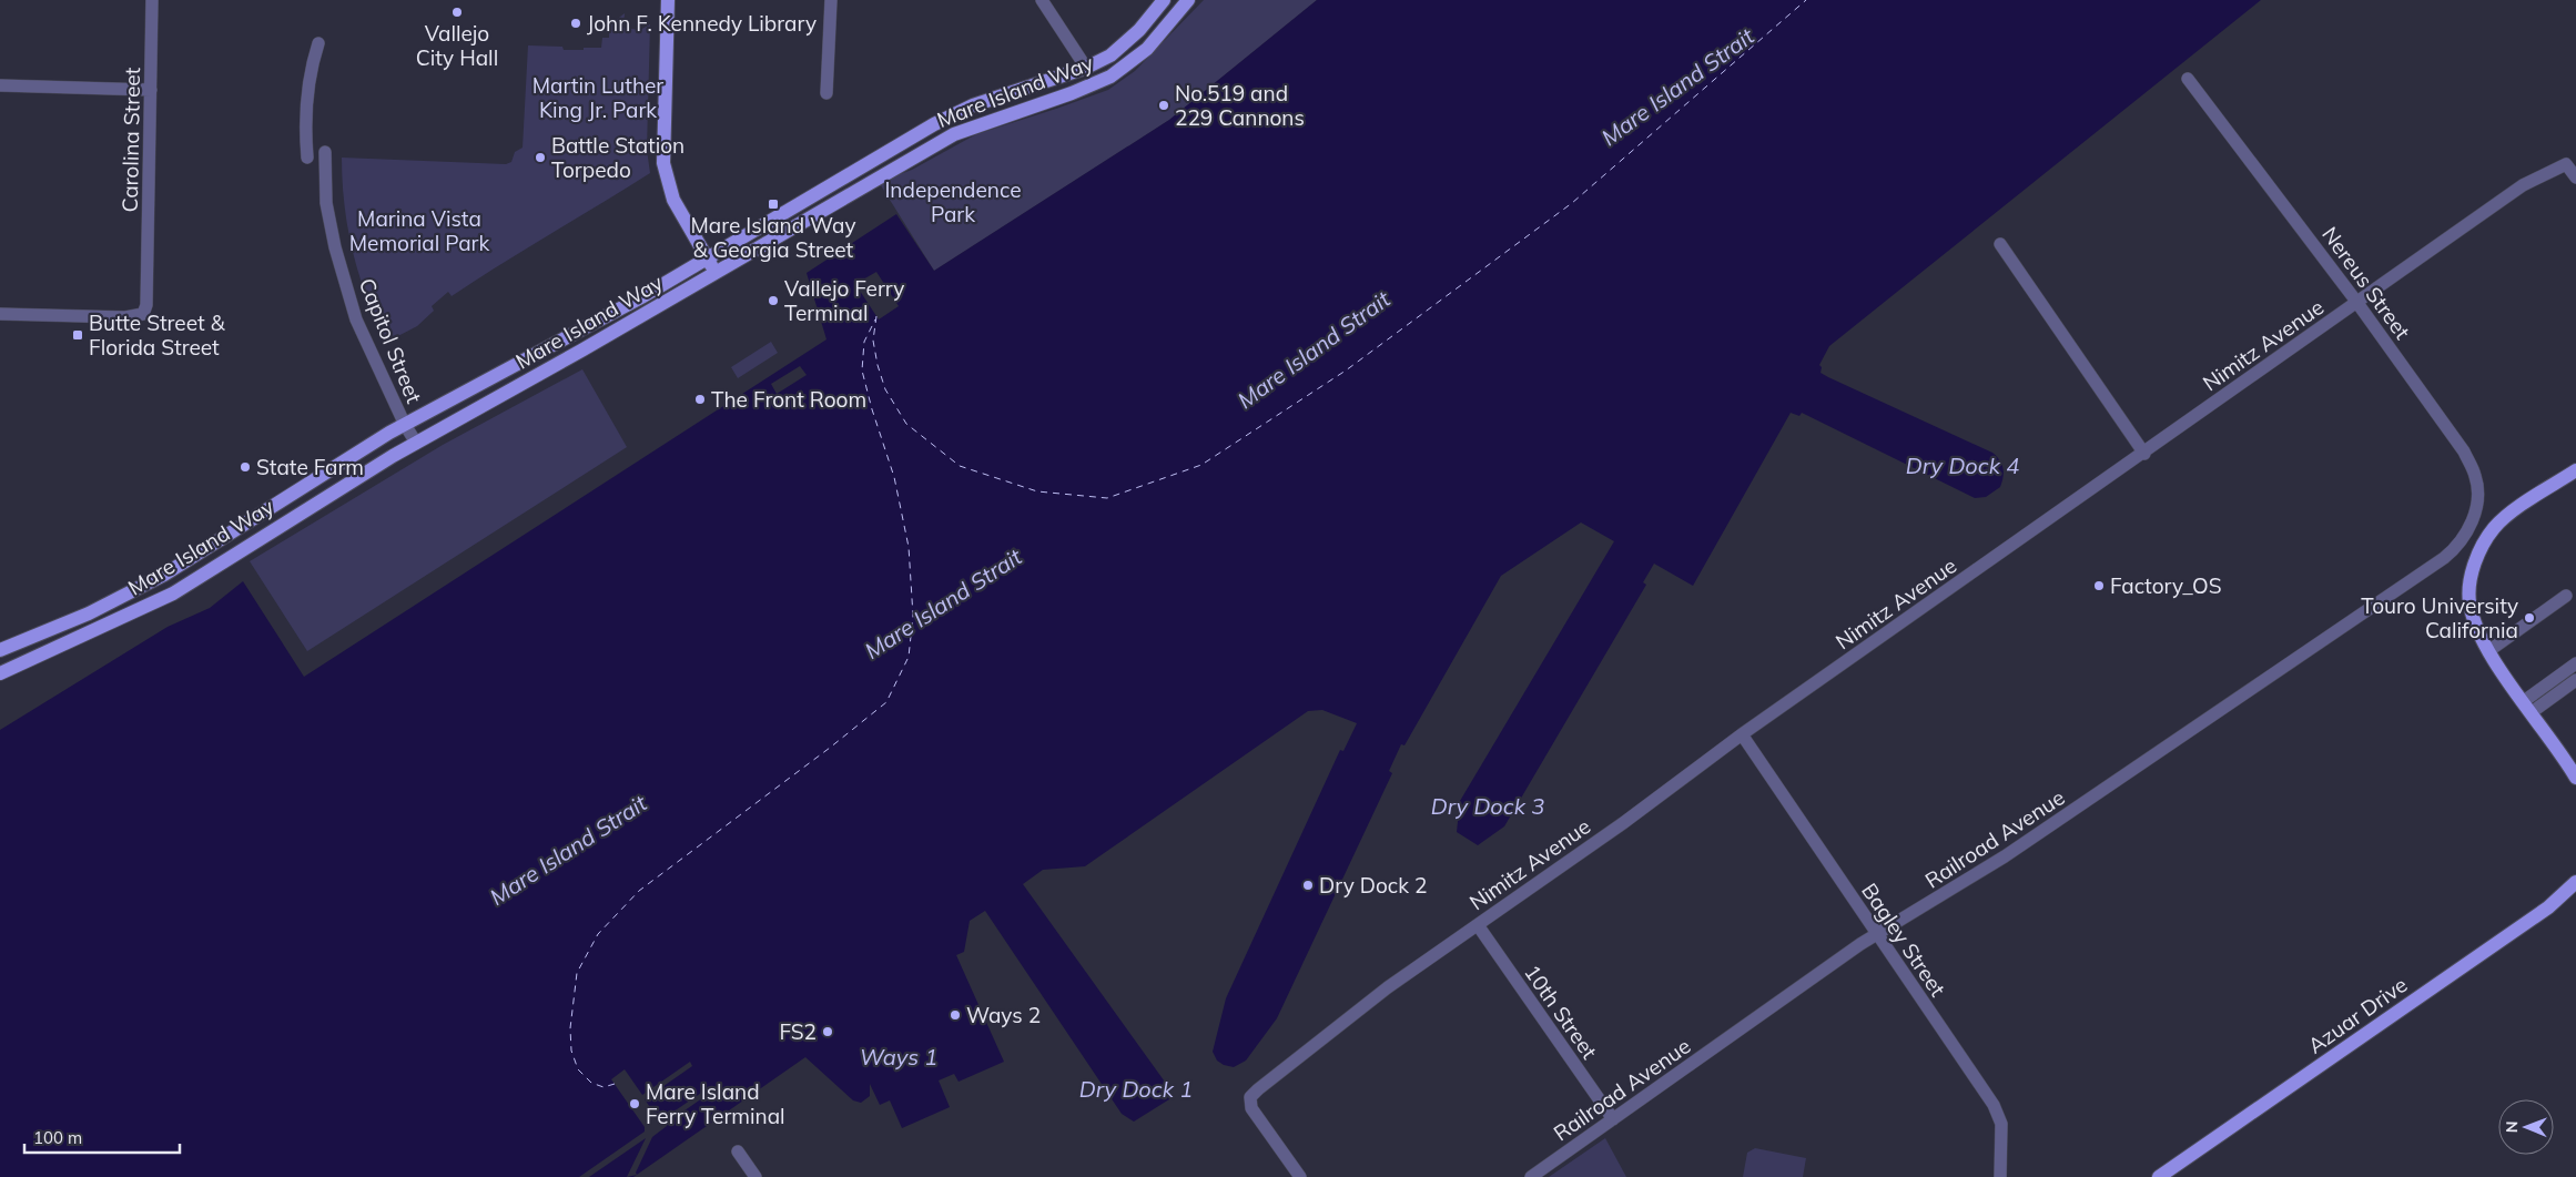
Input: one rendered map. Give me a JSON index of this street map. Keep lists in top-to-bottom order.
{
  "streets": {
    "main road": ["Mare Island Way", "Azuar Drive"],
    "street": [
      "Carolina Street",
      "Nereus Street",
      "Capitol Street",
      "Nimitz Avenue",
      "Railroad Avenue",
      "Bagley Street",
      "10th Street"
    ]
  },
  "crossings": [
    ["Mare Island Way", "Capitol Street"],
    ["Nereus Street", "Nimitz Avenue"],
    ["Nereus Street", "Railroad Avenue"],
    ["Nimitz Avenue", "Bagley Street"],
    ["Nimitz Avenue", "10th Street"],
    ["Railroad Avenue", "Bagley Street"],
    ["Railroad Avenue", "10th Street"]
  ],
  "water": [
    "Mare Island Strait",
    "Dry Dock 4",
    "Dry Dock 3",
    "Ways 1",
    "Dry Dock 1"
  ],
  "parks": ["Martin Luther King Jr. Park", "Independence Park", "Marina Vista Memorial Park"],
  "places": {
    "other": [
      "Vallejo City Hall",
      "John F. Kennedy Library",
      "No.519 and 229 Cannons",
      "Battle Station Torpedo",
      "Vallejo Ferry Terminal",
      "The Front Room",
      "State Farm",
      "Factory_OS",
      "Touro University California",
      "Dry Dock 2",
      "Ways 2",
      "FS2",
      "Mare Island Ferry Terminal"
    ],
    "transit": ["Mare Island Way & Georgia Street", "Butte Street & Florida Street"]
  },
  "scale_bar": "100 m",
  "north": "left"
}
